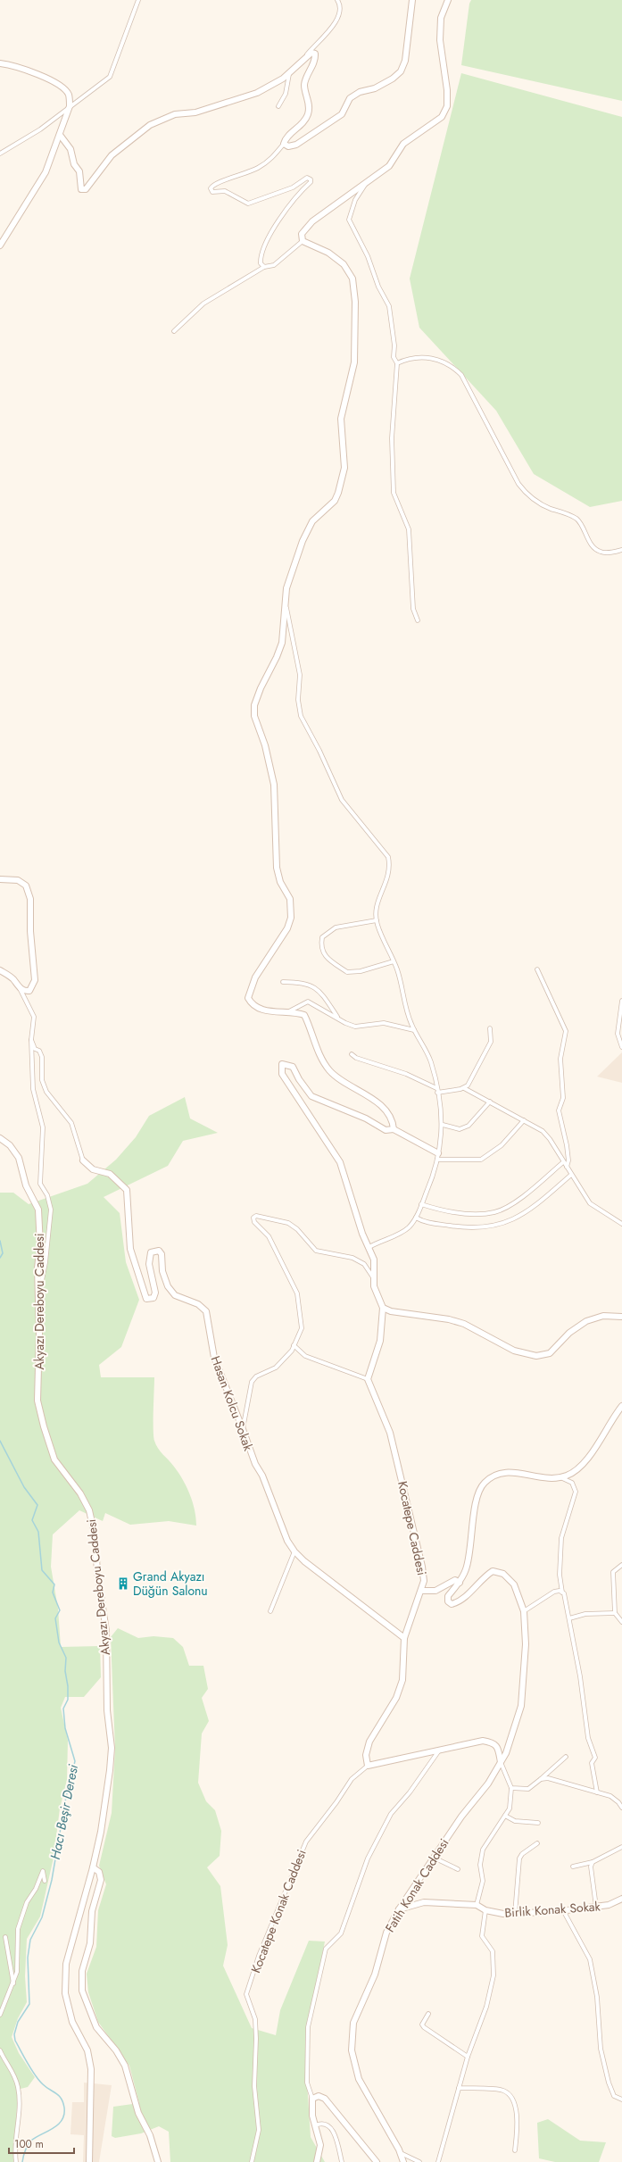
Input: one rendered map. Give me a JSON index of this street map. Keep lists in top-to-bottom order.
{
  "streets": {
    "main road": [
      "Akyazı Dereboyu Caddesi",
      "Hasan Kolcu Sokak",
      "Kocatepe Caddesi",
      "Fatih Konak Caddesi",
      "Birlik Konak Sokak",
      "Kocatepe Konak Caddesi"
    ]
  },
  "crossings": [
    ["Hasan Kolcu Sokak", "Kocatepe Caddesi"],
    ["Kocatepe Caddesi", "Kocatepe Konak Caddesi"],
    ["Fatih Konak Caddesi", "Birlik Konak Sokak"],
    ["Fatih Konak Caddesi", "Kocatepe Konak Caddesi"]
  ],
  "water": ["Hacı Beşir Deresi"],
  "places": {
    "building": ["Grand Akyazı Düğün Salonu"]
  },
  "scale_bar": "100 m"
}
